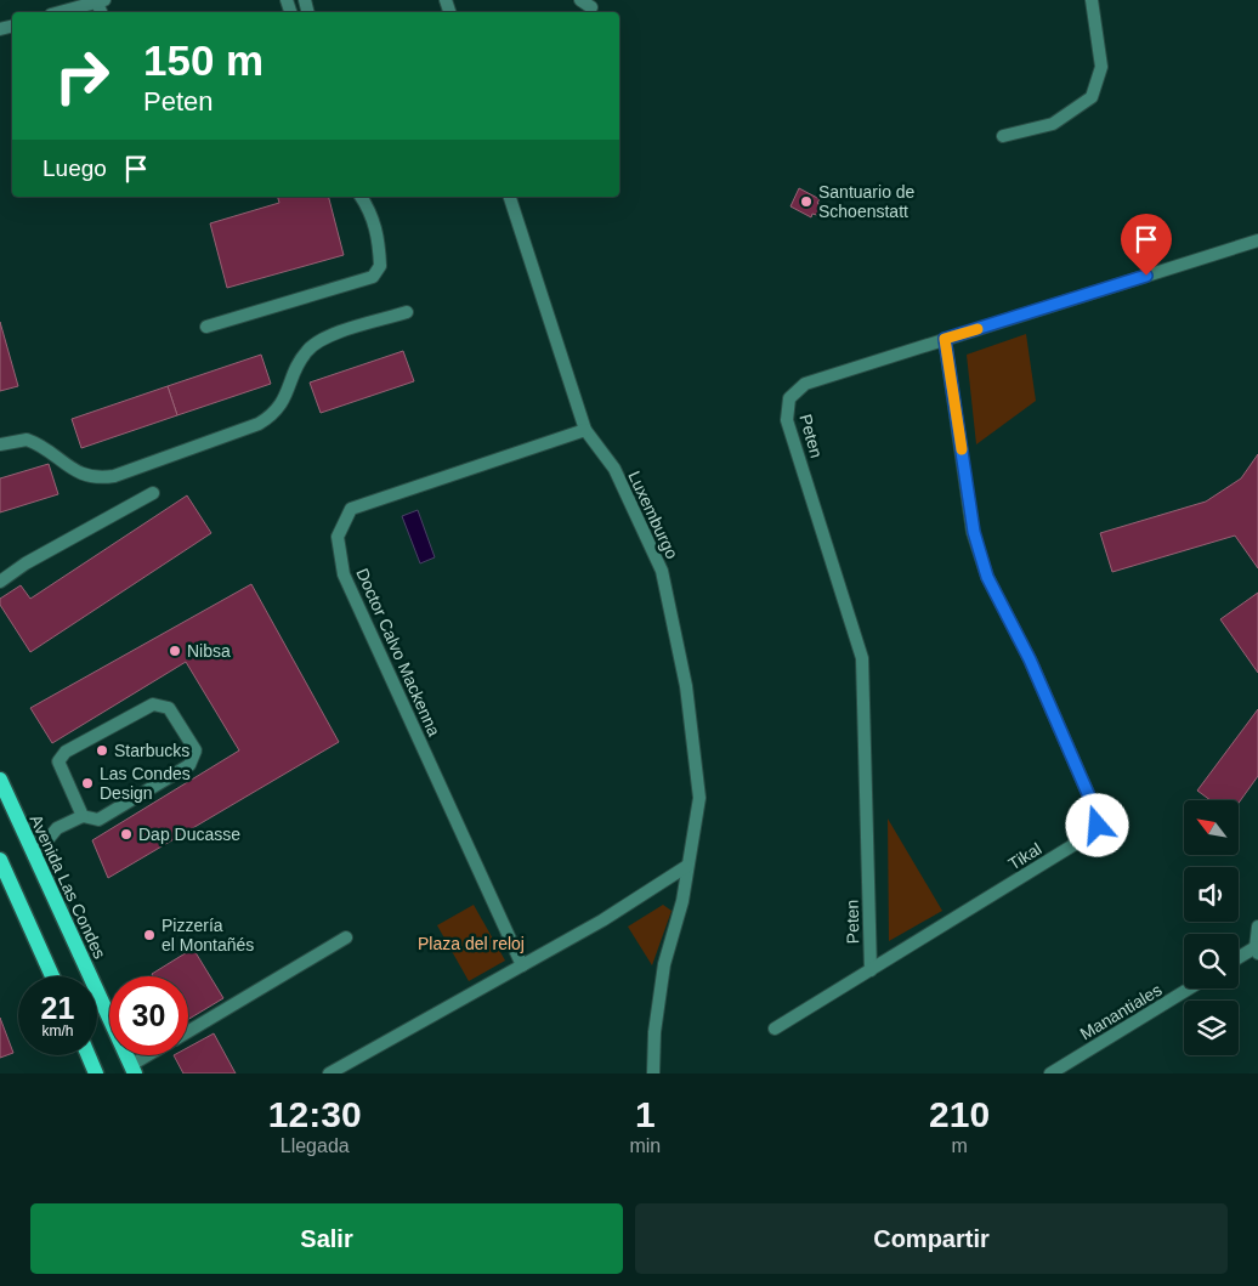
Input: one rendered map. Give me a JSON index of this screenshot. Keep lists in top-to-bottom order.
{
  "streets": {
    "main road": ["Avenida Las Condes"],
    "street": [
      "Peten",
      "Luxemburgo",
      "Doctor Calvo Mackenna",
      "Tikal",
      "Manantiales"
    ]
  },
  "crossings": [
    ["Peten", "Tikal"],
    ["Luxemburgo", "Doctor Calvo Mackenna"]
  ],
  "parks": ["Plaza del reloj"],
  "places": [
    "Santuario de Schoenstatt",
    "Nibsa",
    "Starbucks",
    "Las Condes Design",
    "Dap Ducasse",
    "Pizzería el Montañés"
  ],
  "north": "top left",
  "page": {
    "turn": ["150 m", "Peten"],
    "then": "Luego",
    "speed": "21 km/h",
    "limit": "30",
    "eta": [
      "12:30",
      "Llegada",
      "1",
      "min",
      "210",
      "m"
    ],
    "buttons": ["Salir", "Compartir"]
  }
}
